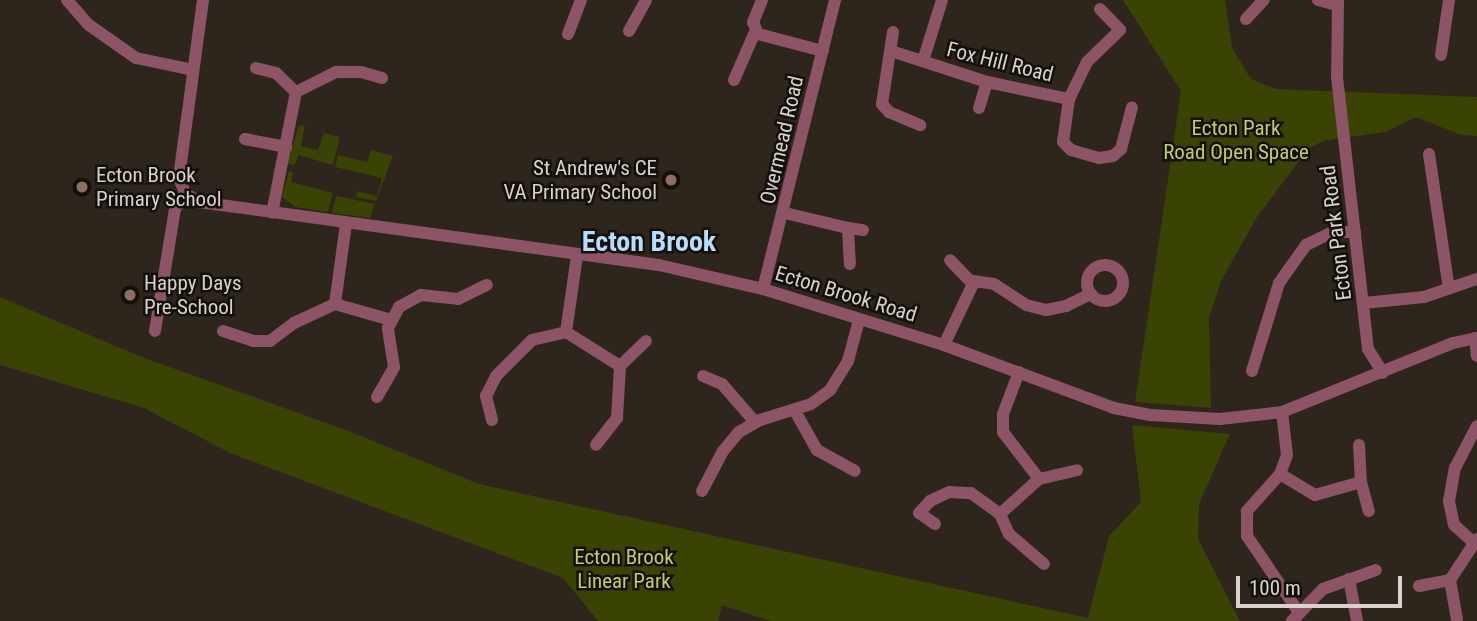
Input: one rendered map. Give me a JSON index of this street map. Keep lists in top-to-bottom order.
{
  "streets": {
    "street": [
      "Fox Hill Road",
      "Overmead Road",
      "Ecton Park Road",
      "Ecton Brook Road"
    ]
  },
  "crossings": [
    ["Overmead Road", "Ecton Brook Road"],
    ["Ecton Park Road", "Ecton Brook Road"]
  ],
  "districts": ["Ecton Brook"],
  "parks": ["Ecton Park Road Open Space", "Ecton Brook Linear Park"],
  "places": ["St Andrew's CE VA Primary School", "Ecton Brook Primary School", "Happy Days Pre-School"],
  "scale_bar": "100 m"
}
